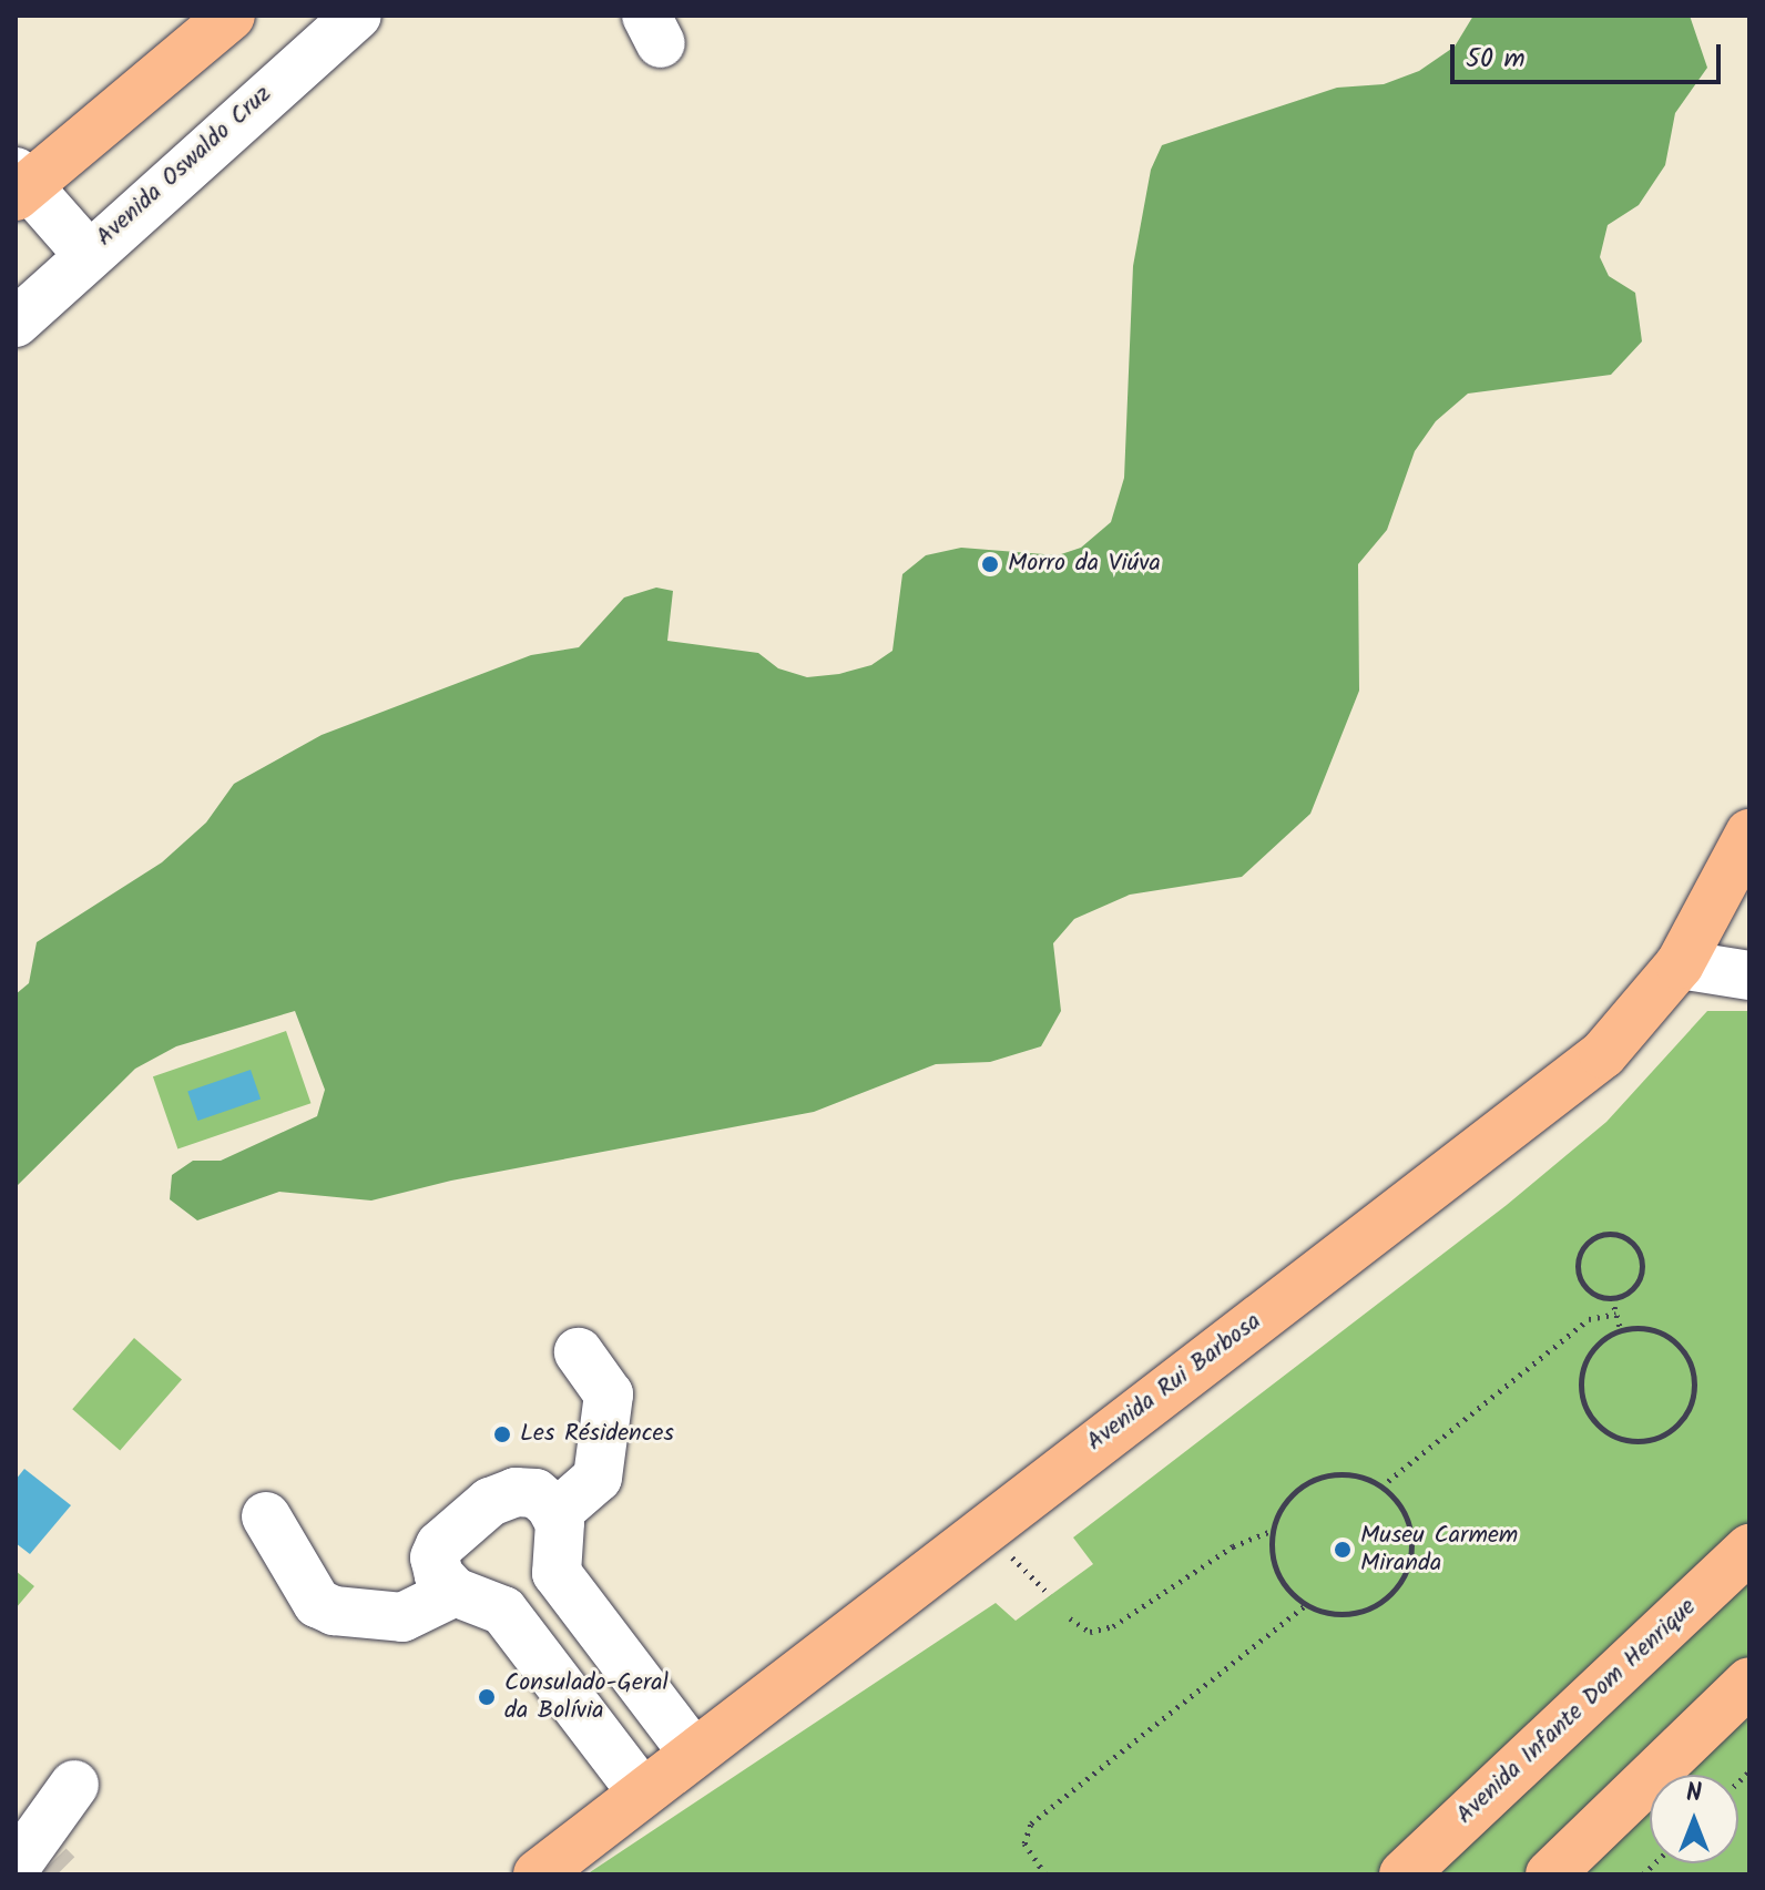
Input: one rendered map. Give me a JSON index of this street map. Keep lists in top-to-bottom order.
{
  "streets": {
    "main road": ["Avenida Rui Barbosa", "Avenida Infante Dom Henrique"],
    "street": ["Avenida Oswaldo Cruz"]
  },
  "places": [
    "Morro da Viúva",
    "Les Résidences",
    "Museu Carmem Miranda",
    "Consulado-Geral da Bolívia"
  ],
  "scale_bar": "50 m",
  "north": "top"
}
